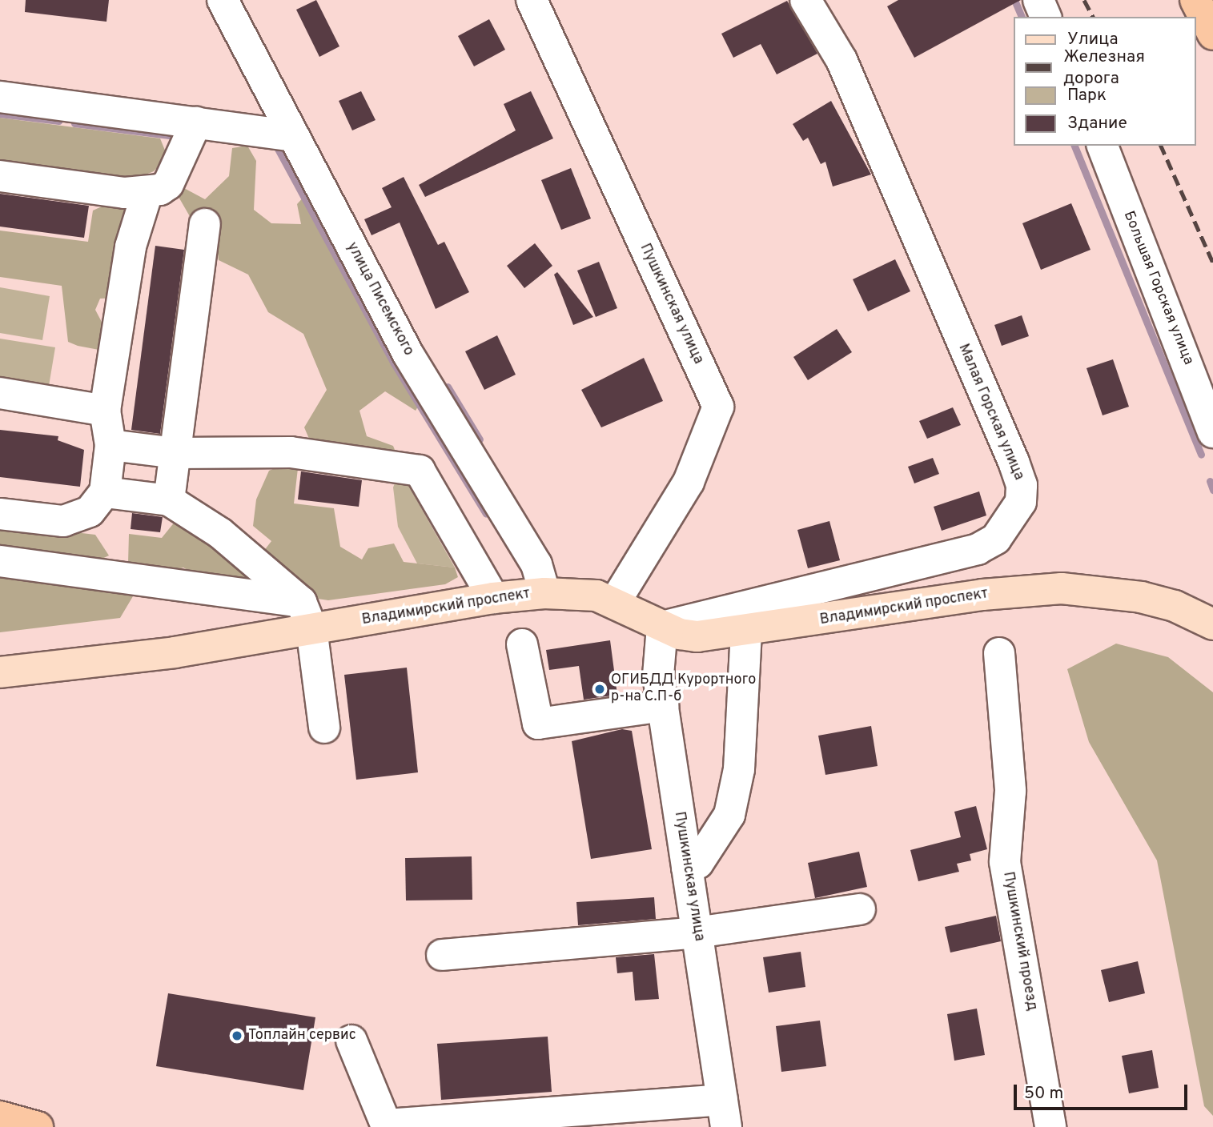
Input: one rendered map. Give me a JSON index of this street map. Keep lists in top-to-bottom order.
{
  "streets": {
    "main road": ["Владимирский проспект"],
    "street": [
      "Большая Горская улица",
      "улица Писемского",
      "Пушкинская улица",
      "Малая Горская улица",
      "Пушкинский проезд"
    ]
  },
  "crossings": [
    ["улица Писемского", "Владимирский проспект"],
    ["Пушкинская улица", "Малая Горская улица"],
    ["Пушкинская улица", "Владимирский проспект"],
    ["Малая Горская улица", "Владимирский проспект"]
  ],
  "places": ["ОГИБДД Курортного р-на С.П-б", "Топлайн сервис"],
  "legend": [
    "Улица",
    "Железная дорога",
    "Парк",
    "Здание"
  ],
  "scale_bar": "50 m"
}
